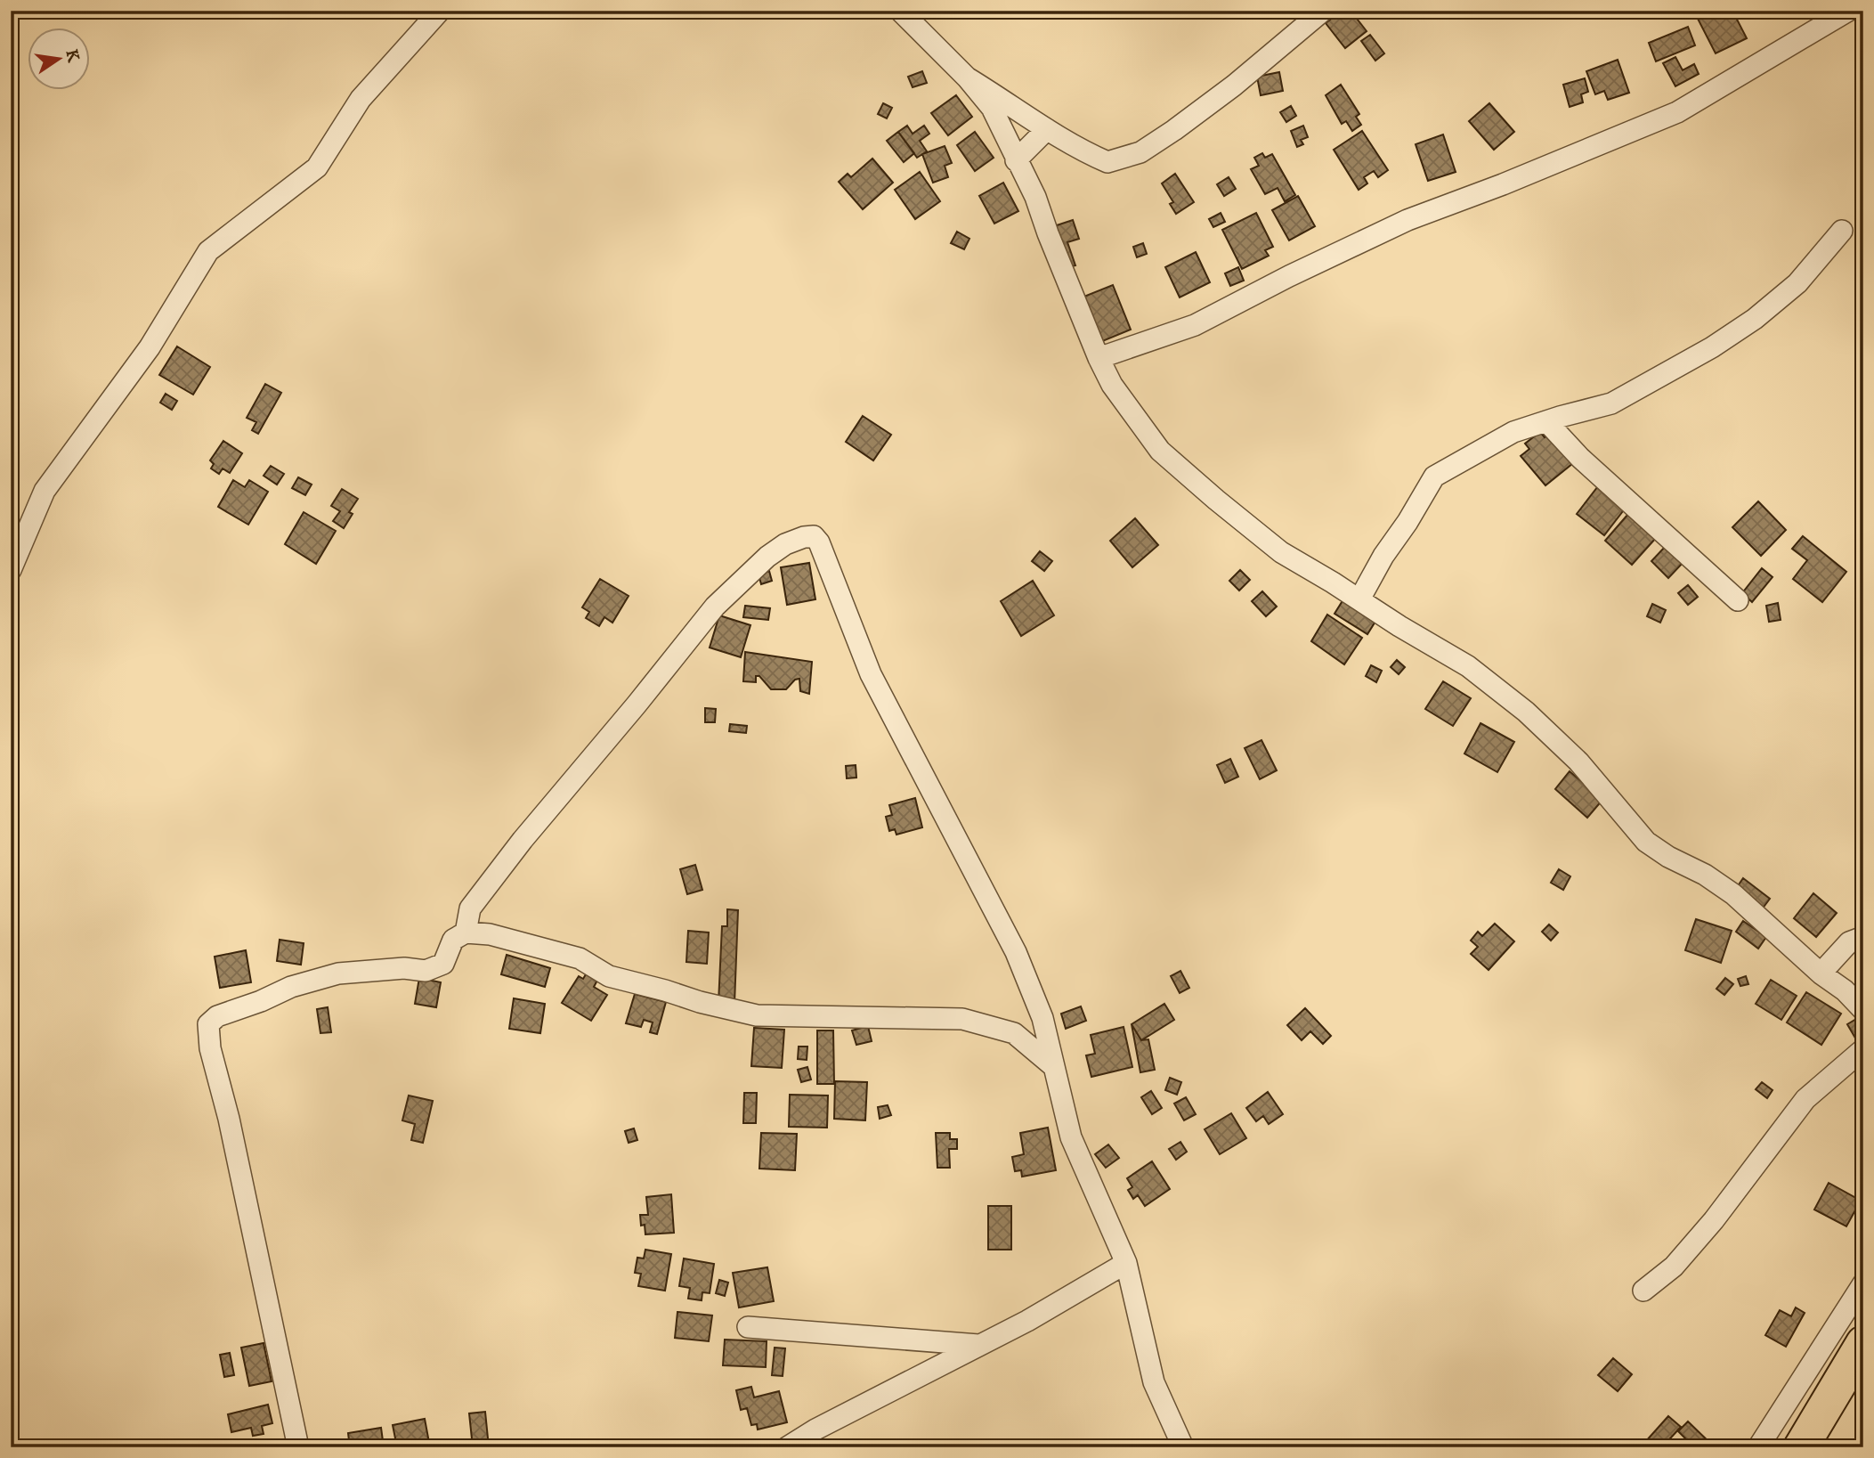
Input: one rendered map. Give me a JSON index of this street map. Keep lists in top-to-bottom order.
{
  "north": "right"
}
